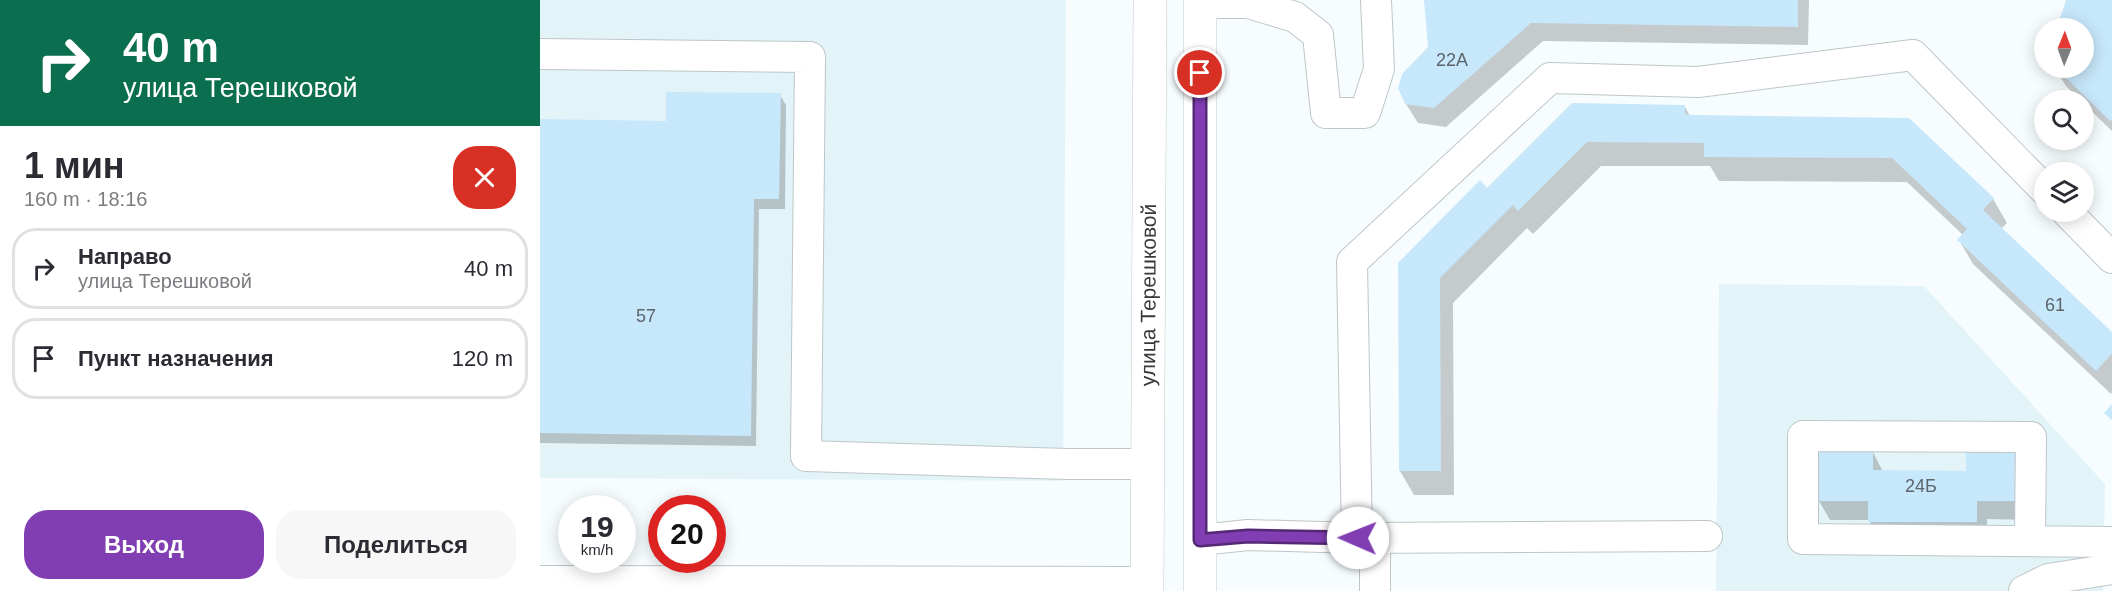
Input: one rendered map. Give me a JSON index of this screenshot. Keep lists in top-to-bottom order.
{
  "streets": {
    "main road": ["улица Терешковой"]
  },
  "house_numbers": [
    "22А",
    "61",
    "57",
    "24Б"
  ],
  "north": "top",
  "page": {
    "turn": ["40 m", "улица Терешковой"],
    "heading": ["1 мин", "160 m · 18:16"],
    "list": [
      {
        "name": "Направо",
        "note": "улица Терешковой",
        "value": "40 m"
      },
      {
        "name": "Пункт назначения",
        "value": "120 m"
      }
    ],
    "speed": "19 km/h",
    "limit": "20",
    "buttons": ["Выход", "Поделиться"]
  }
}
